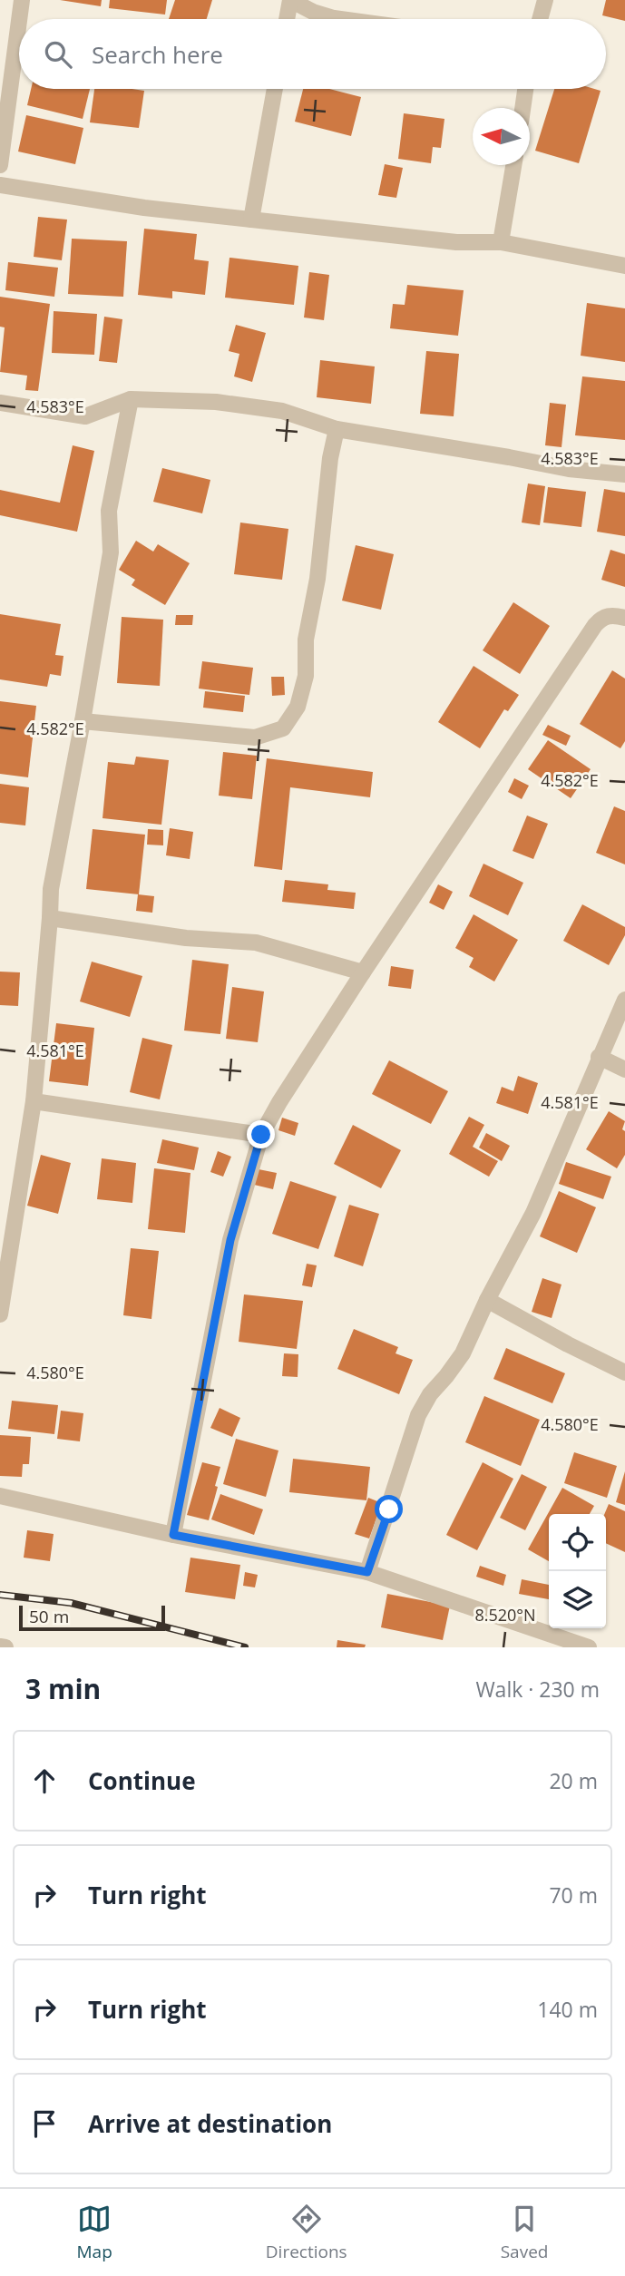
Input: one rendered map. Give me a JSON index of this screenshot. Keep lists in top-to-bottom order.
{
  "scale_bar": "50 m",
  "north": "left",
  "page": {
    "search": "Search here",
    "scale": "50 m",
    "heading": ["3 min", "Walk · 230 m"],
    "list": [
      ["Continue", "20 m"],
      ["Turn right", "70 m"],
      ["Turn right", "140 m"],
      "Arrive at destination"
    ],
    "nav": ["Map", "Directions", "Saved"]
  },
  "coordinates": [
    "4.583°E",
    "4.582°E",
    "4.581°E",
    "4.580°E",
    "8.520°N"
  ]
}
